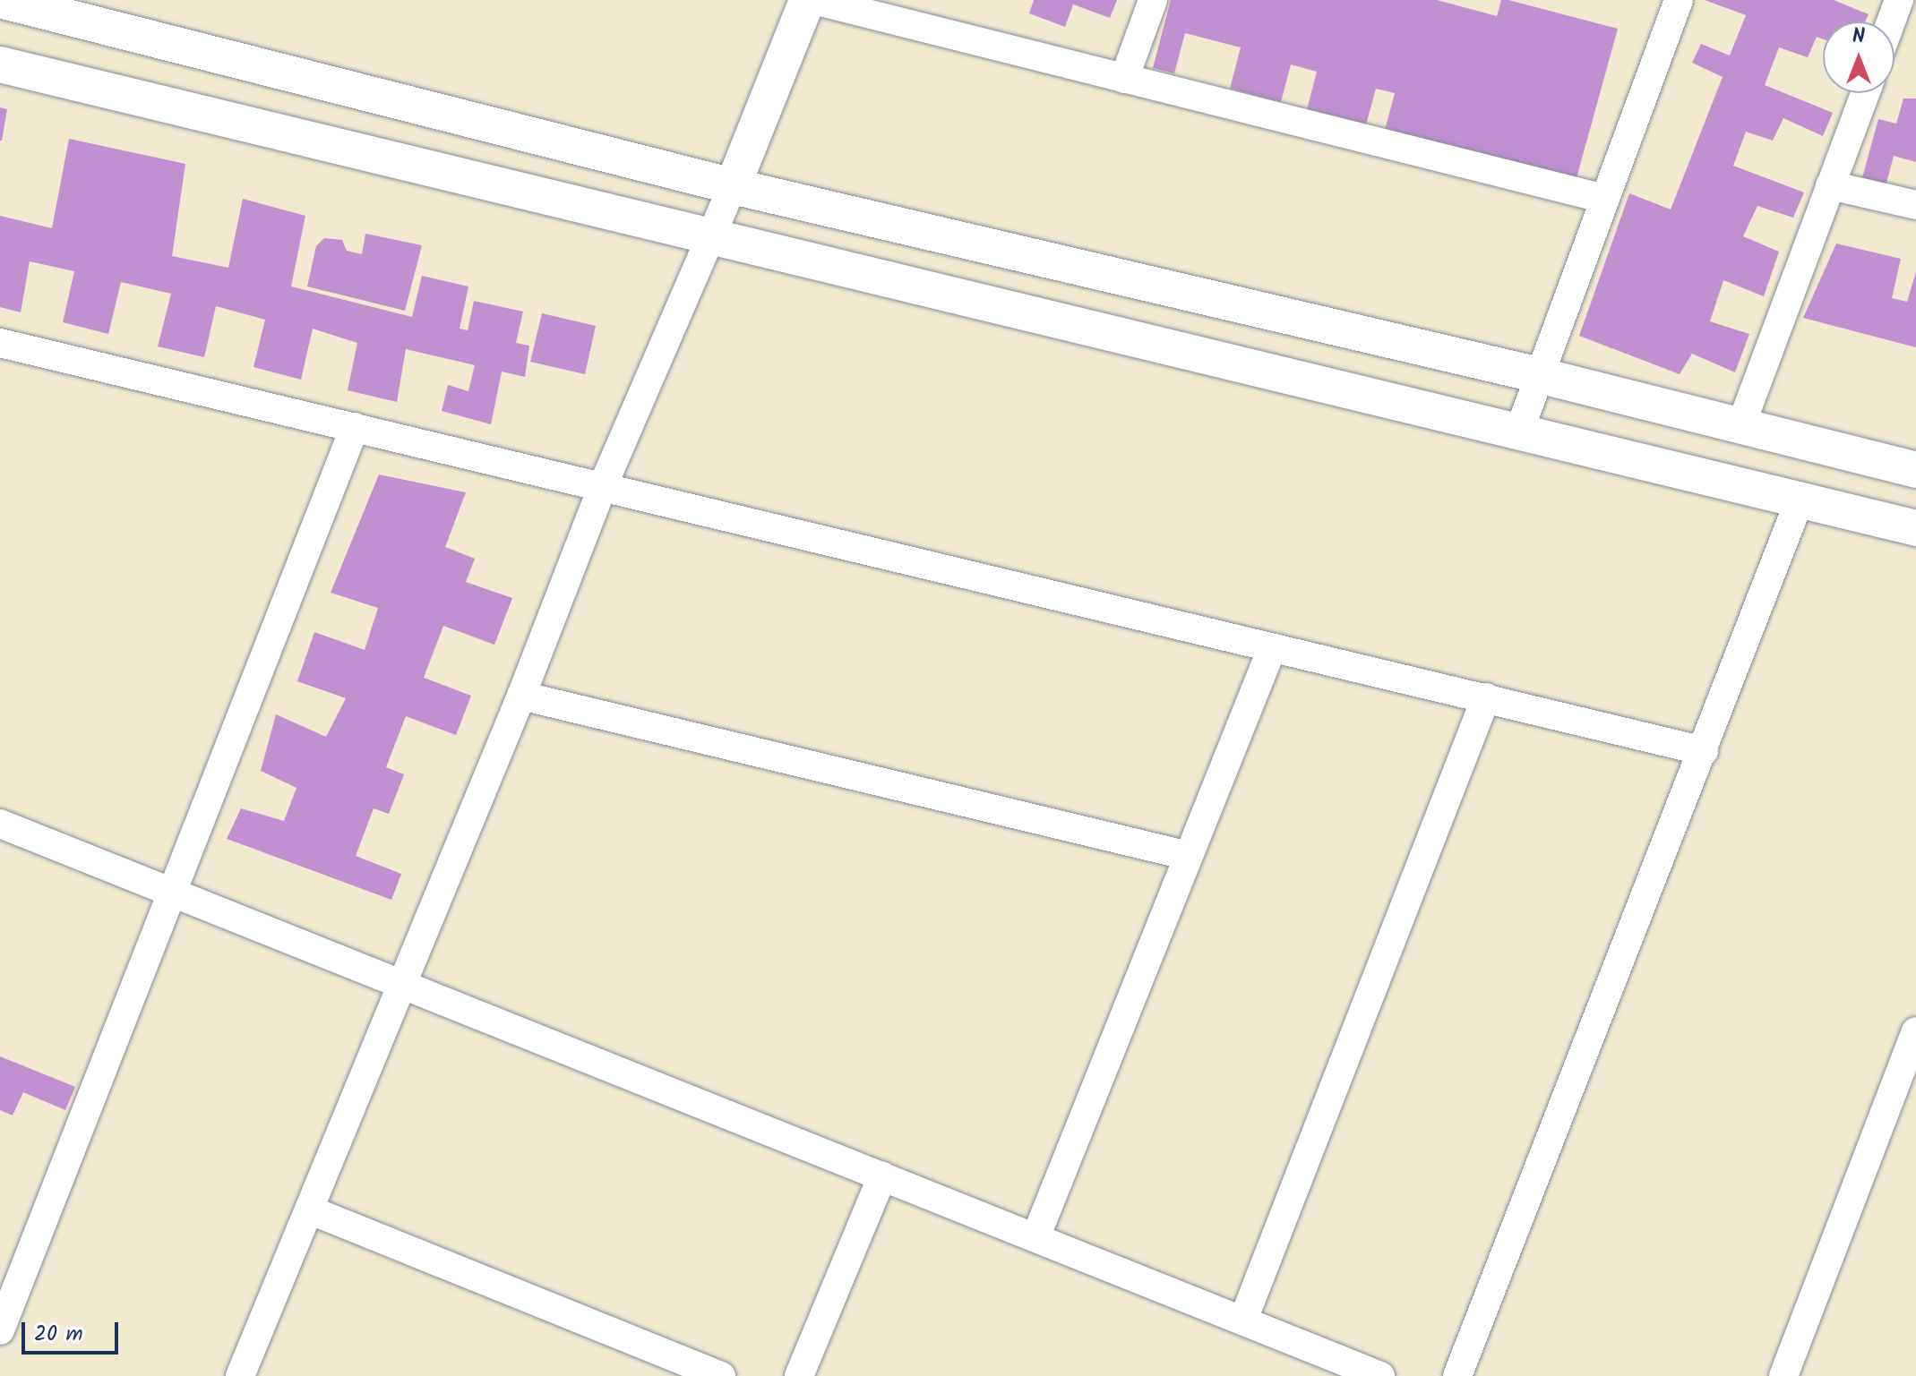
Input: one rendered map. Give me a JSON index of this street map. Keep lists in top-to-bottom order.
{
  "scale_bar": "20 m",
  "north": "top"
}
